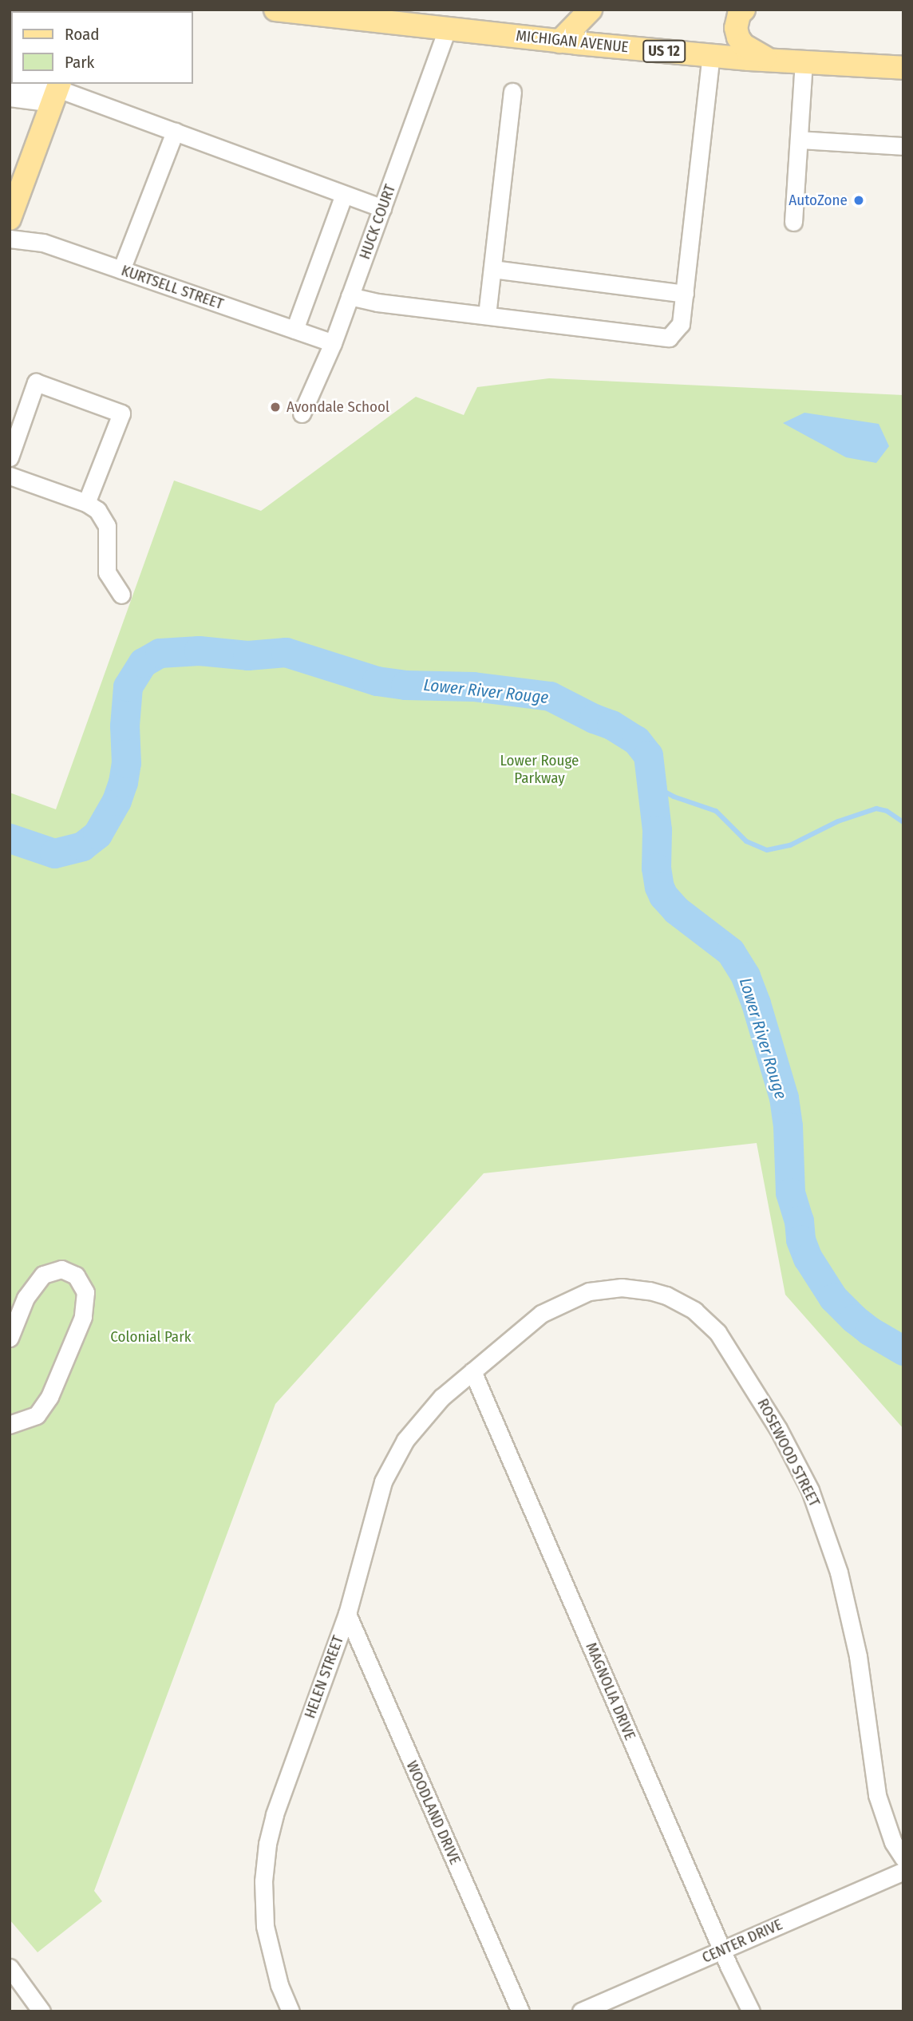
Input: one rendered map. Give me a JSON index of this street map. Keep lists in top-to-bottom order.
{
  "streets": {
    "main road": ["MICHIGAN AVENUE", "US 12"],
    "street": [
      "HUCK COURT",
      "KURTSELL STREET",
      "ROSEWOOD STREET",
      "HELEN STREET",
      "MAGNOLIA DRIVE",
      "WOODLAND DRIVE",
      "CENTER DRIVE"
    ]
  },
  "crossings": [
    ["MICHIGAN AVENUE", "HUCK COURT"],
    ["HUCK COURT", "KURTSELL STREET"],
    ["ROSEWOOD STREET", "HELEN STREET"],
    ["ROSEWOOD STREET", "MAGNOLIA DRIVE"],
    ["HELEN STREET", "MAGNOLIA DRIVE"],
    ["HELEN STREET", "WOODLAND DRIVE"],
    ["MAGNOLIA DRIVE", "CENTER DRIVE"]
  ],
  "water": ["Lower River Rouge"],
  "parks": ["Lower Rouge Parkway", "Colonial Park"],
  "places": ["AutoZone", "Avondale School"],
  "legend": ["Road", "Park"]
}
